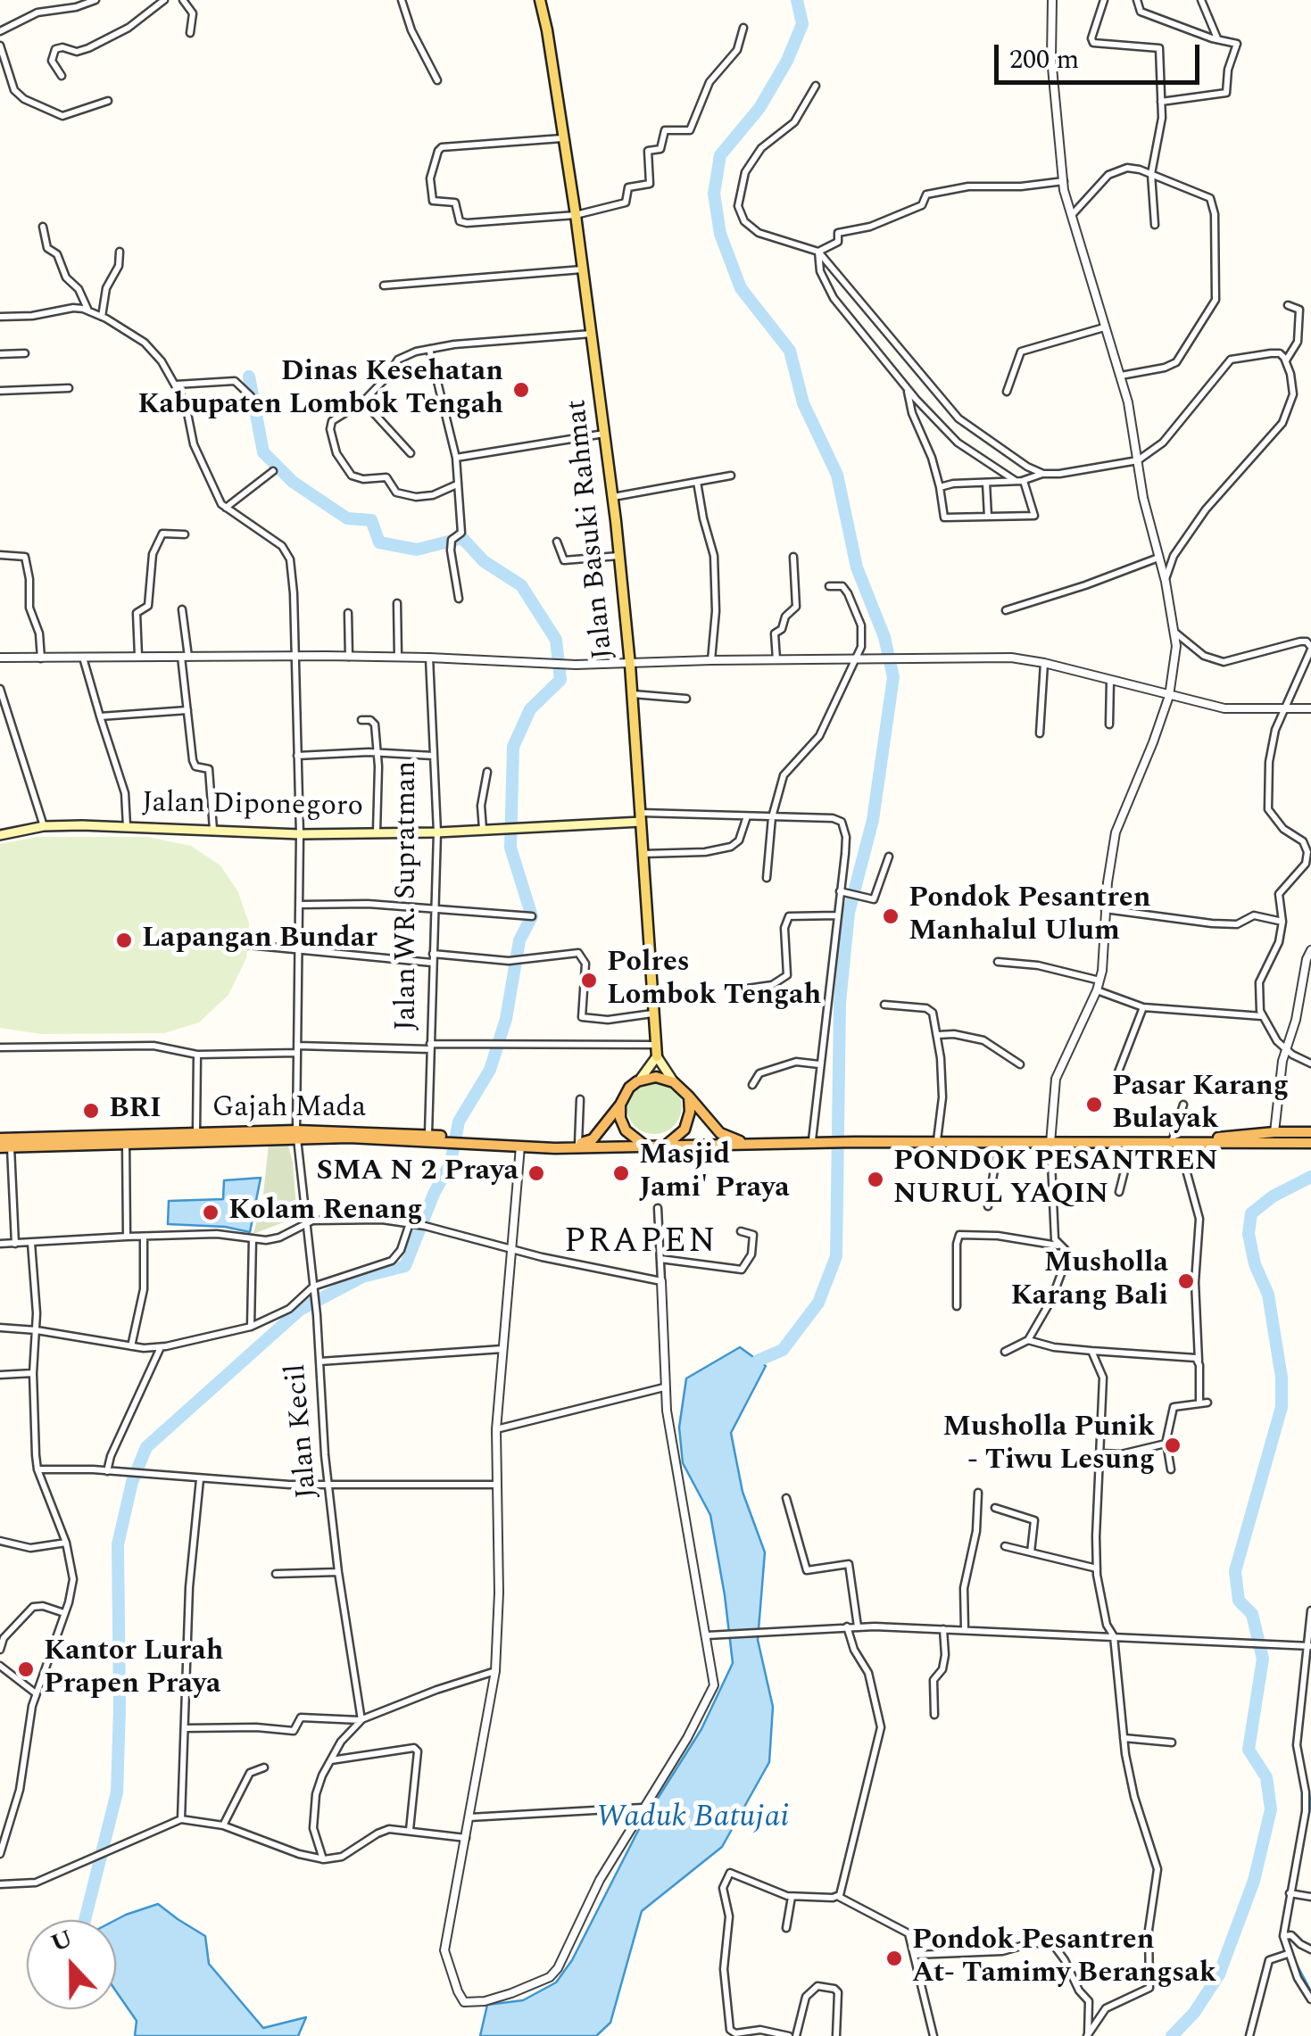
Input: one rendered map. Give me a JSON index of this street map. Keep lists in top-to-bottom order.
{
  "streets": {
    "highway": ["Gajah Mada"],
    "main road": ["Jalan Basuki Rahmat", "Jalan Diponegoro"],
    "street": ["Jalan WR. Supratman", "Jalan Kecil"]
  },
  "crossings": [
    ["Jalan Basuki Rahmat", "Jalan Diponegoro"],
    ["Jalan Diponegoro", "Jalan WR. Supratman"],
    ["Jalan Diponegoro", "Jalan Kecil"],
    ["Jalan WR. Supratman", "Gajah Mada"],
    ["Gajah Mada", "Jalan Kecil"]
  ],
  "districts": ["PRAPEN"],
  "water": ["Waduk Batujai"],
  "places": [
    "Dinas Kesehatan Kabupaten Lombok Tengah",
    "Pondok Pesantren Manhalul Ulum",
    "Lapangan Bundar",
    "Polres Lombok Tengah",
    "Pasar Karang Bulayak",
    "BRI",
    "SMA N 2 Praya",
    "Masjid Jami' Praya",
    "PONDOK PESANTREN NURUL YAQIN",
    "Kolam Renang",
    "Musholla Karang Bali",
    "Musholla Punik - Tiwu Lesung",
    "Kantor Lurah Prapen Praya",
    "Pondok Pesantren At- Tamimy Berangsak"
  ],
  "scale_bar": "200 m",
  "north": "top"
}
